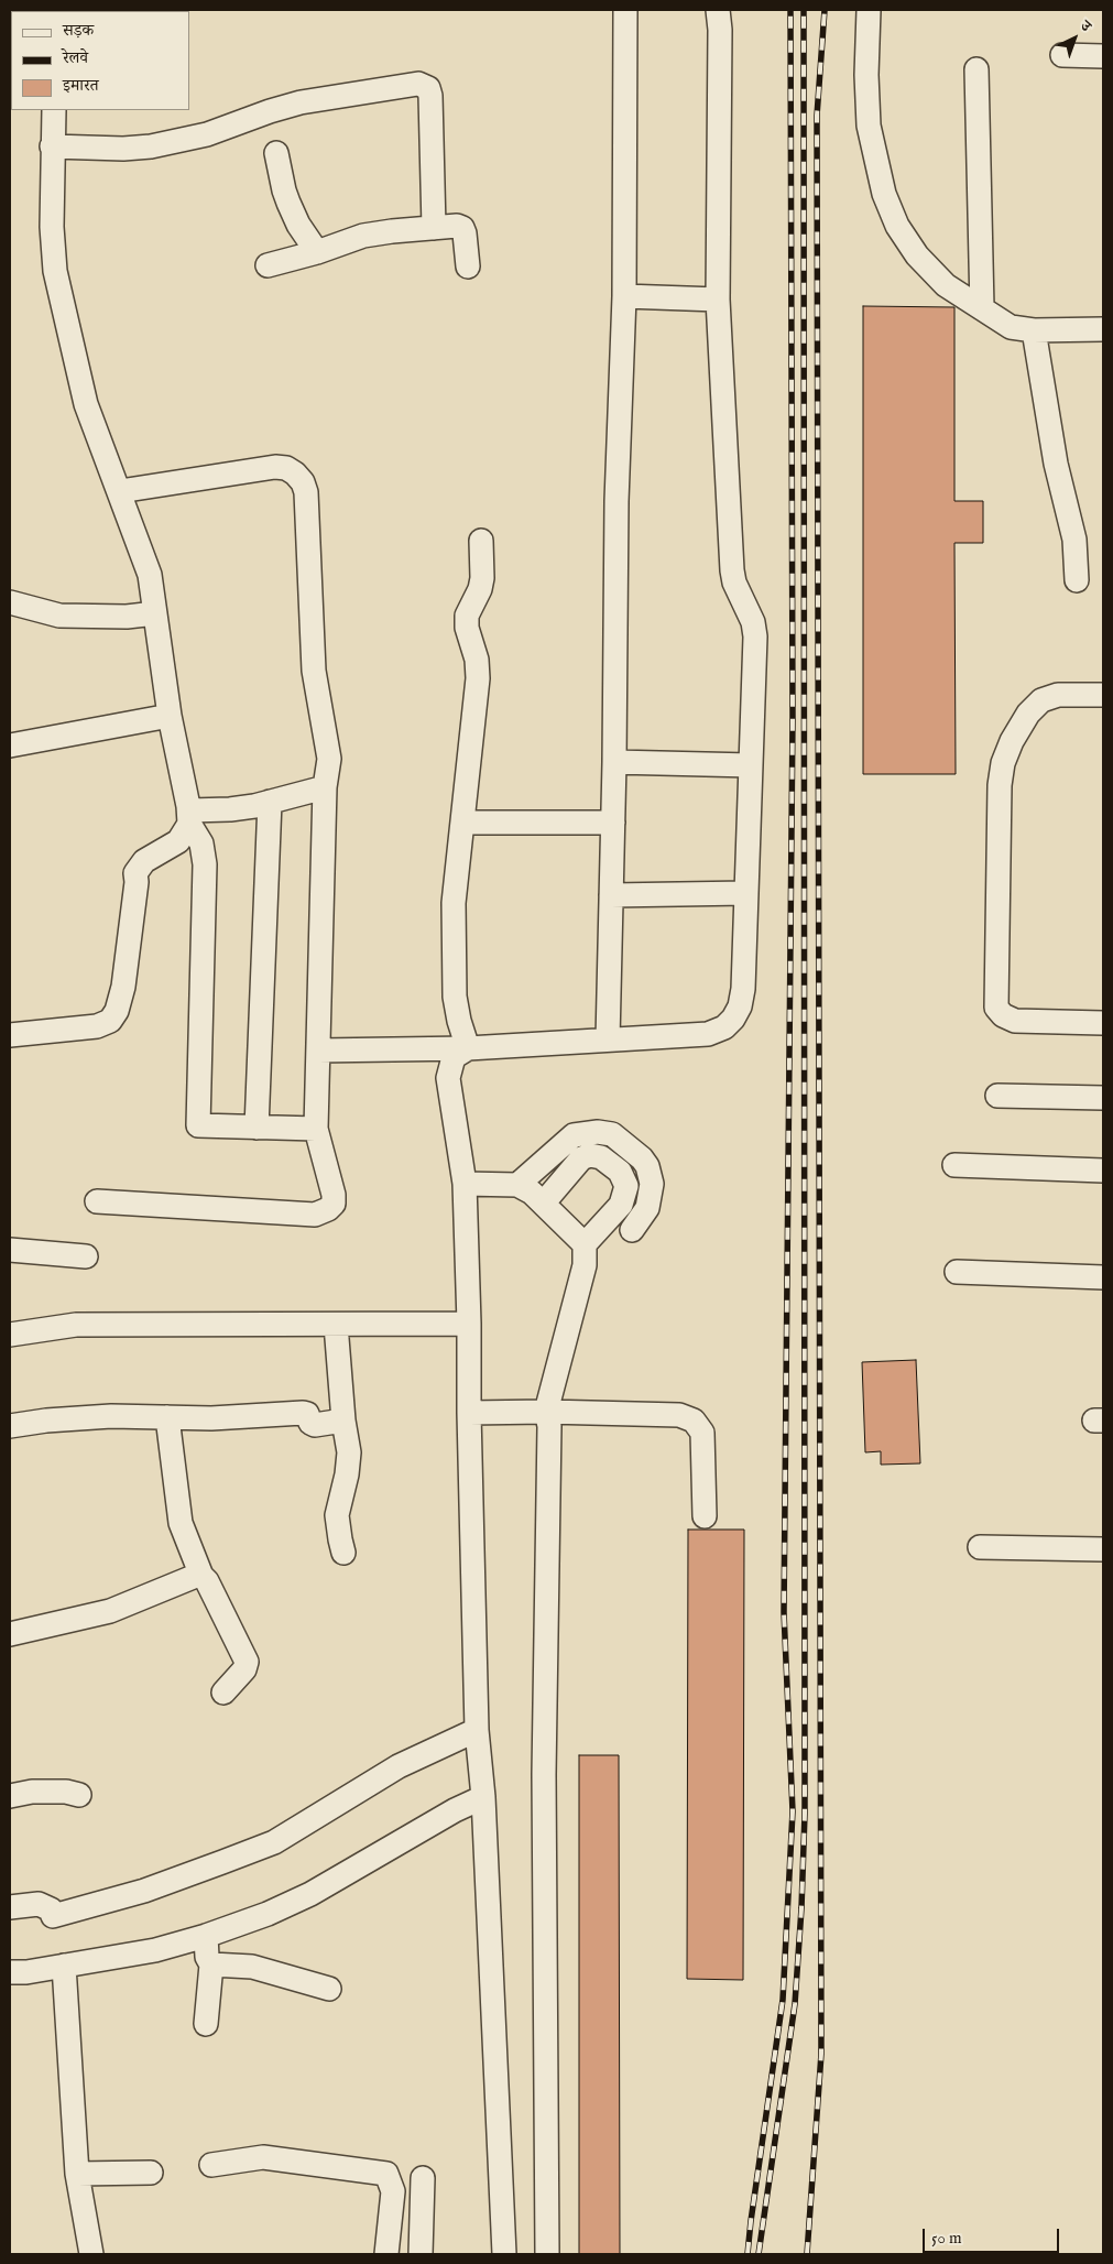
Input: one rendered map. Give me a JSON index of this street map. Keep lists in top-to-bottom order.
{
  "legend": ["सड़क", "रेलवे", "इमारत"],
  "scale_bar": "50 m",
  "north": "top right"
}
